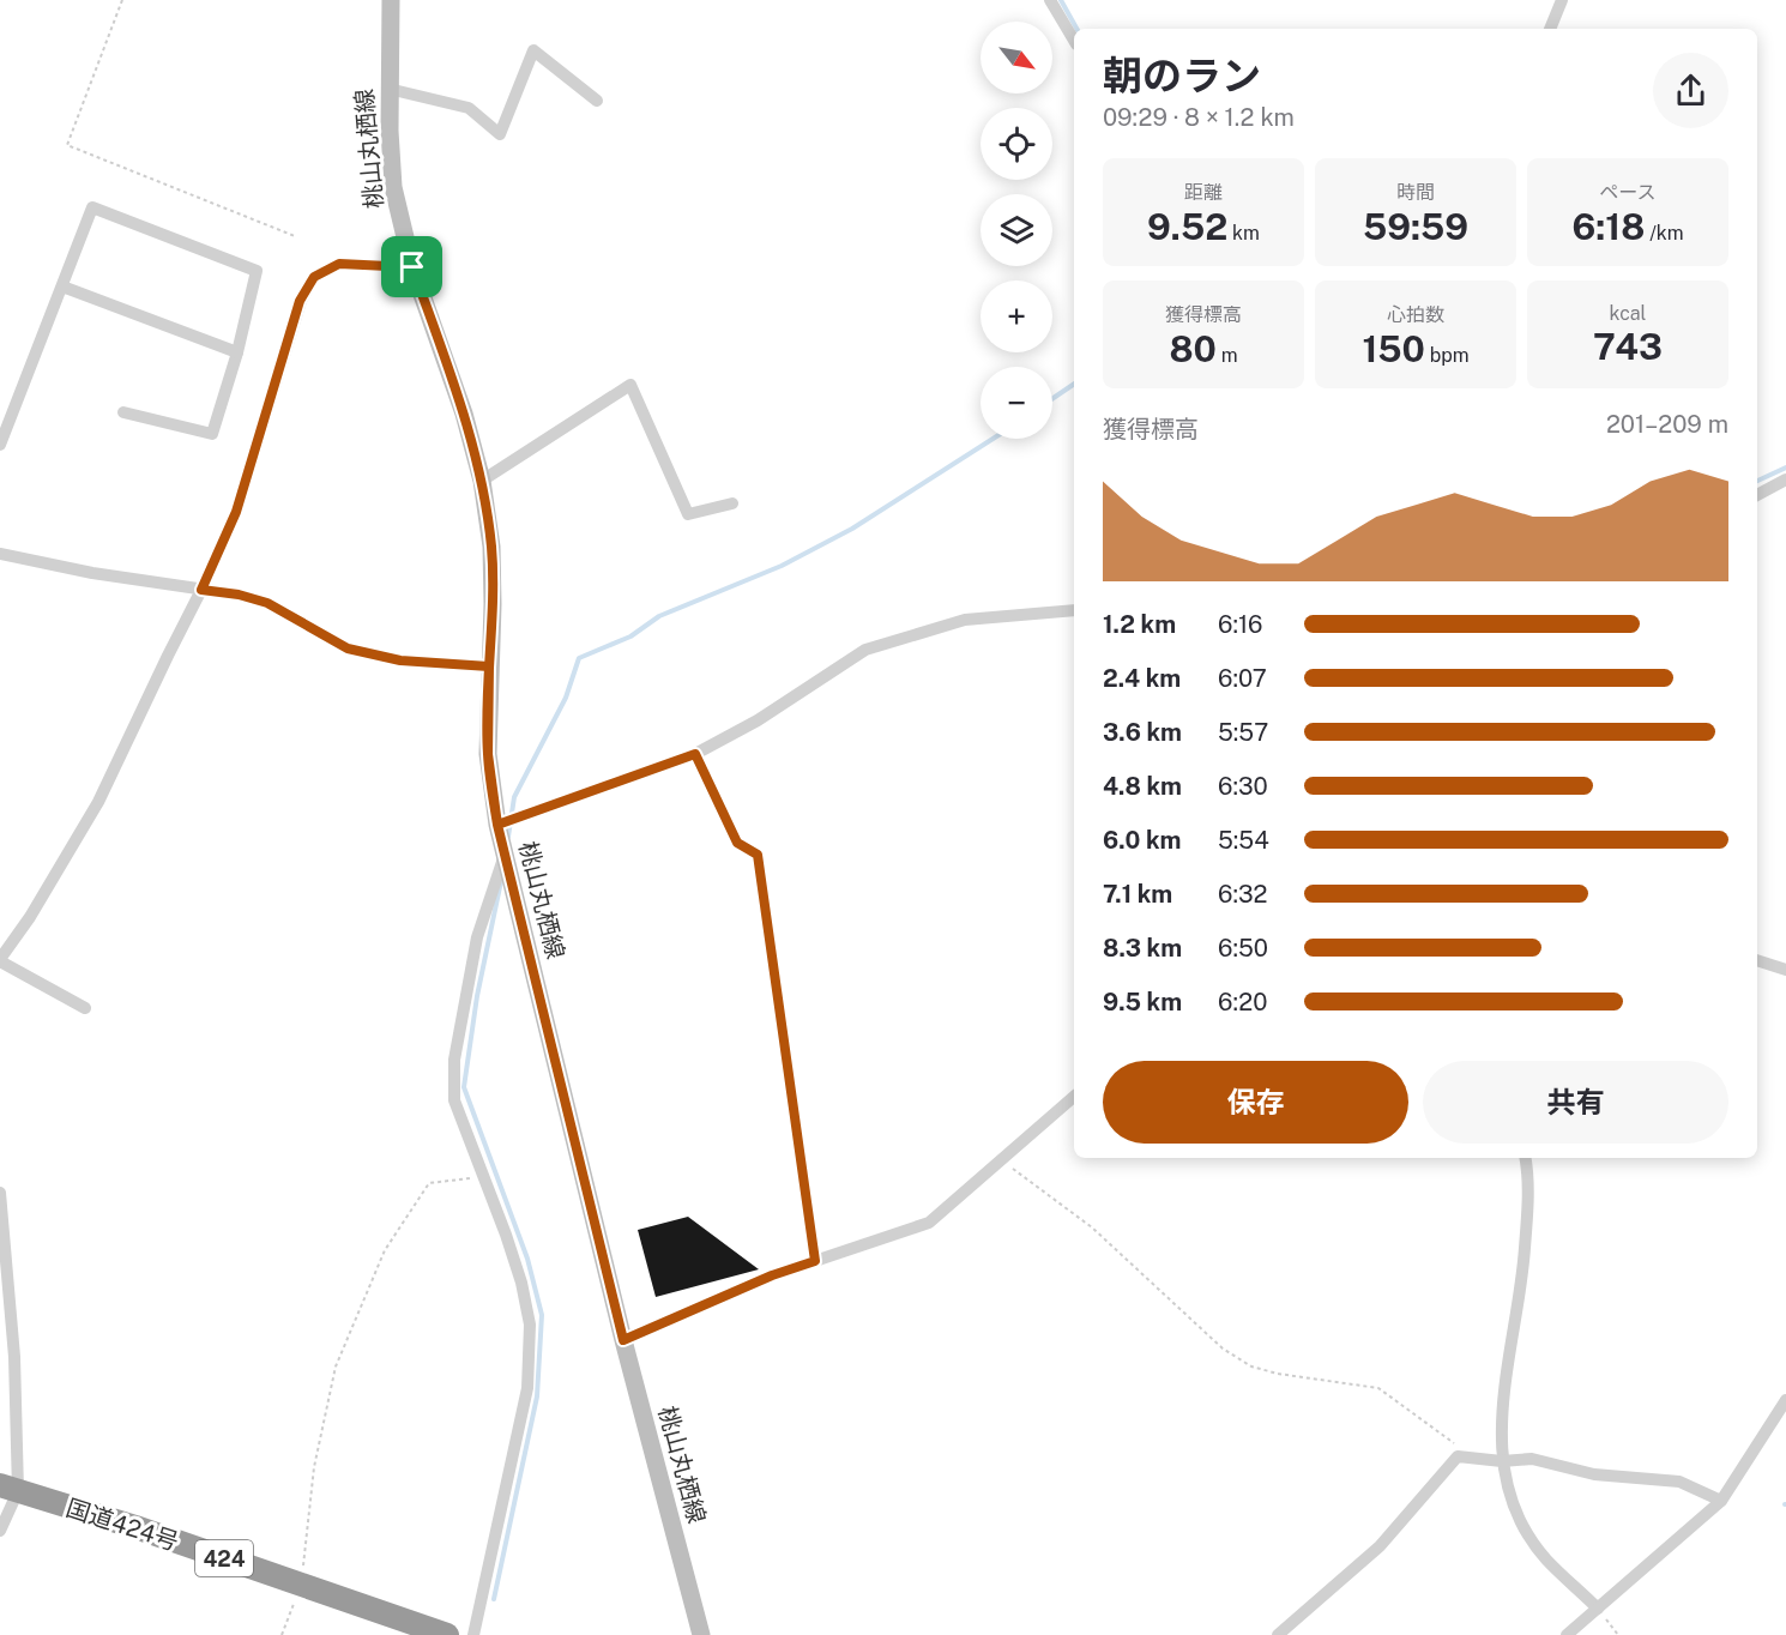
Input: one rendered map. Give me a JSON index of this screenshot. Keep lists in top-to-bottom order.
{
  "streets": {
    "highway": ["国道424号", "424"],
    "main road": ["桃山丸栖線"]
  },
  "north": "bottom right",
  "page": {
    "map_buttons": ["+", "−"],
    "heading": ["朝のラン", "09:29 · 8 × 1.2 km"],
    "stats": [
      ["距離", "9.52 km"],
      ["時間", "59:59"],
      ["ペース", "6:18 /km"],
      ["獲得標高", "80 m"],
      ["心拍数", "150 bpm"],
      ["kcal", "743"]
    ],
    "chart": ["獲得標高", "201–209 m"],
    "list": [
      {
        "name": "1.2 km",
        "note": "6:16"
      },
      {
        "name": "2.4 km",
        "note": "6:07"
      },
      {
        "name": "3.6 km",
        "note": "5:57"
      },
      {
        "name": "4.8 km",
        "note": "6:30"
      },
      {
        "name": "6.0 km",
        "note": "5:54"
      },
      {
        "name": "7.1 km",
        "note": "6:32"
      },
      {
        "name": "8.3 km",
        "note": "6:50"
      },
      {
        "name": "9.5 km",
        "note": "6:20"
      }
    ],
    "buttons": ["保存", "共有"]
  }
}
